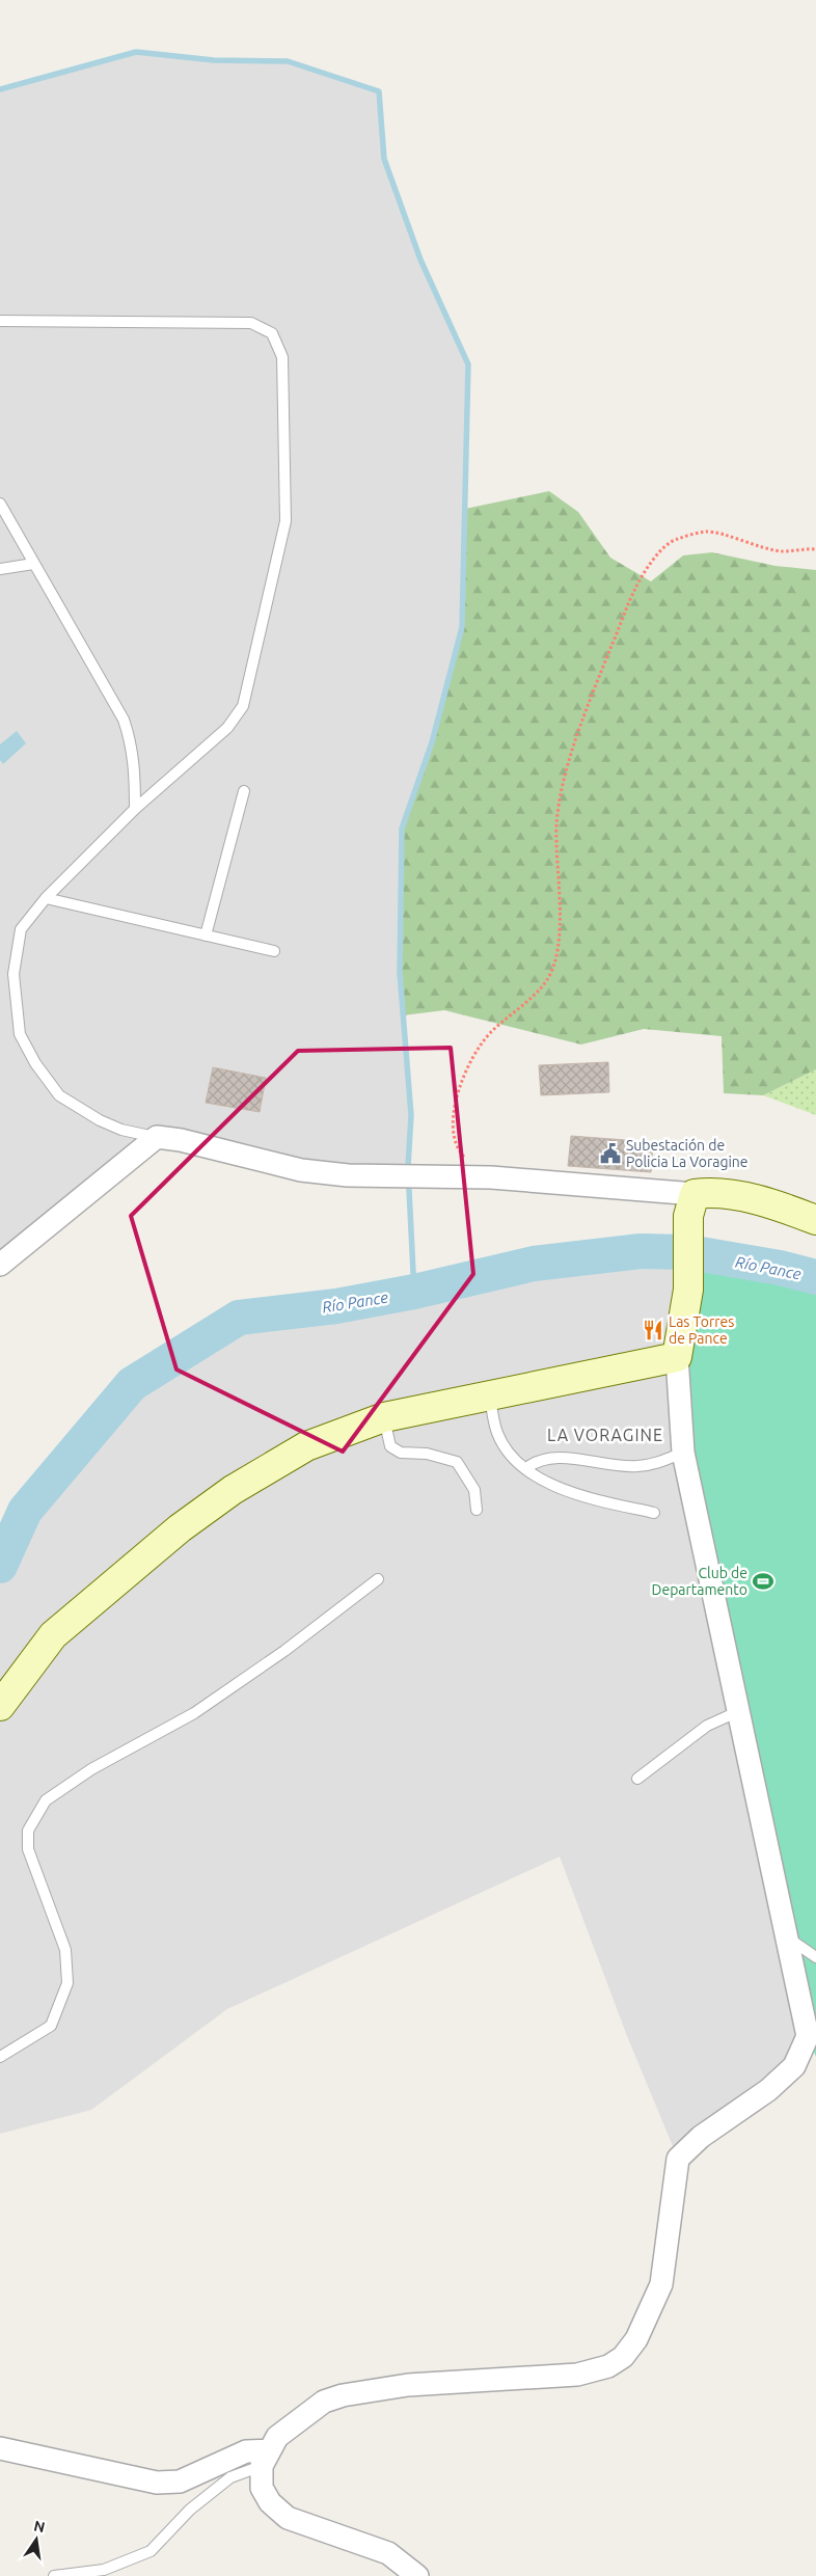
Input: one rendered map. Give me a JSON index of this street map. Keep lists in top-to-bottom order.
{
  "districts": ["LA VORAGINE"],
  "water": ["Río Pance"],
  "places": {
    "public building": ["Subestación de Policia La Voragine"],
    "restaurant": ["Las Torres de Pance"],
    "sports": ["Club de Departamento"]
  },
  "north": "top"
}
